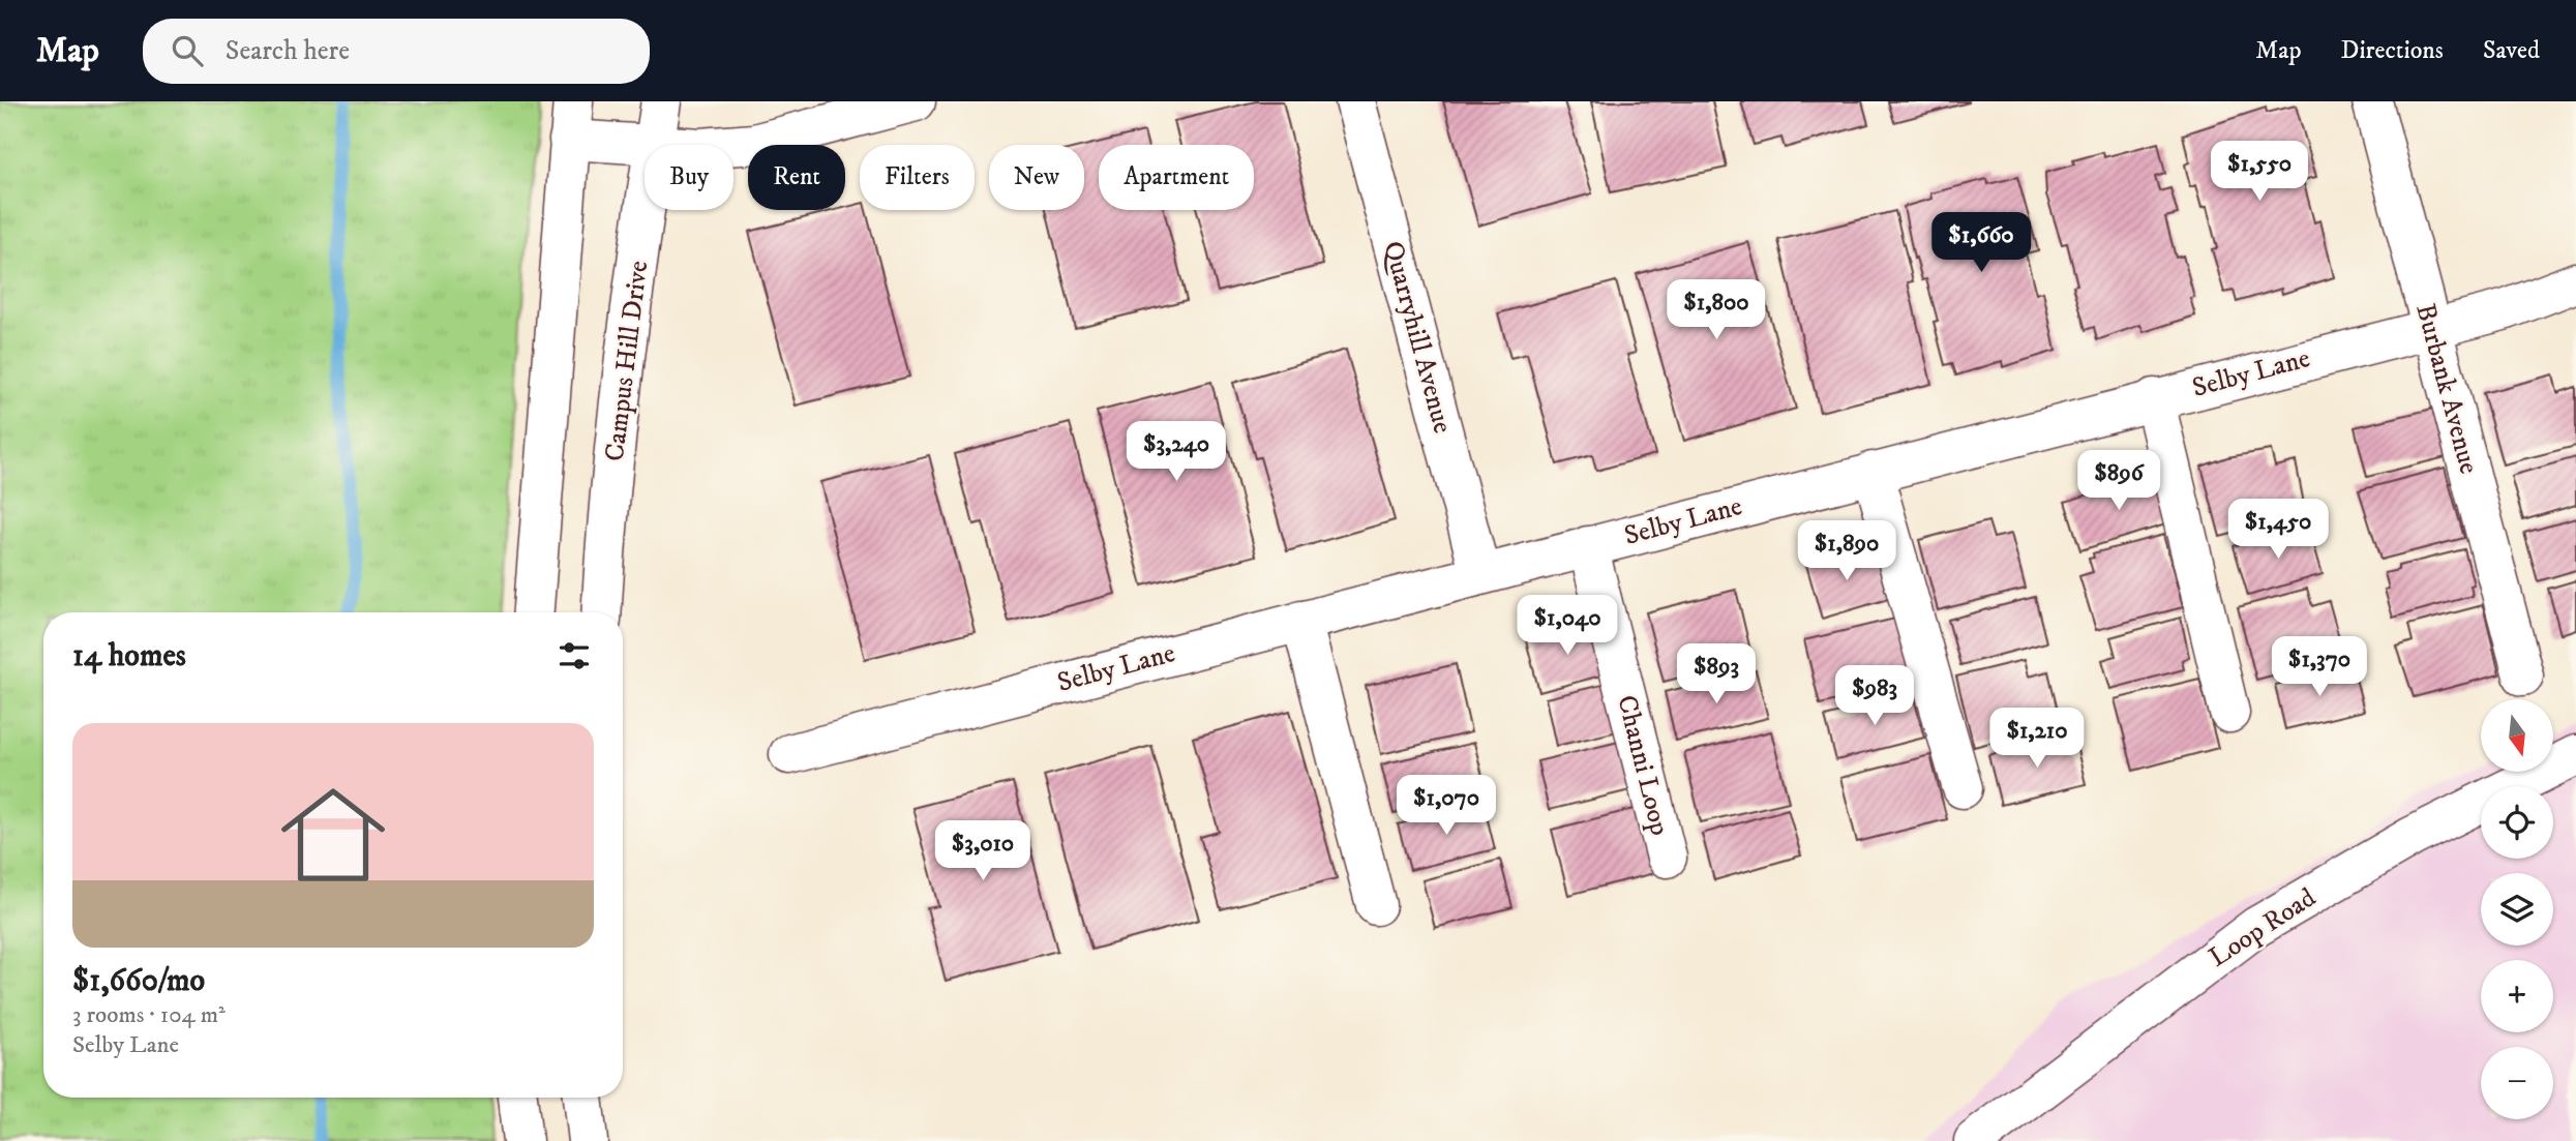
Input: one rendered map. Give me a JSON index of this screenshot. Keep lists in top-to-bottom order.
{
  "streets": {
    "street": [
      "Quarryhill Avenue",
      "Campus Hill Drive",
      "Selby Lane",
      "Burbank Avenue",
      "Channi Loop",
      "Loop Road"
    ]
  },
  "crossings": [
    ["Quarryhill Avenue", "Selby Lane"],
    ["Selby Lane", "Burbank Avenue"],
    ["Selby Lane", "Channi Loop"]
  ],
  "north": "bottom",
  "page": {
    "header": "Map",
    "search": "Search here",
    "nav": ["Map", "Directions", "Saved"],
    "price": [
      "$1,550",
      "$1,660",
      "$1,800",
      "$3,240",
      "$896",
      "$1,450",
      "$1,890",
      "$1,040",
      "$1,370",
      "$893",
      "$983",
      "$1,210",
      "$1,070",
      "$3,010"
    ],
    "chip": [
      "Buy",
      "Rent",
      "Filters",
      "New",
      "Apartment"
    ],
    "heading": "14 homes",
    "map_buttons": ["+", "−"],
    "list": [
      {
        "name": "$1,660/mo",
        "note": "3 rooms · 104 m² · Selby Lane"
      }
    ]
  }
}
